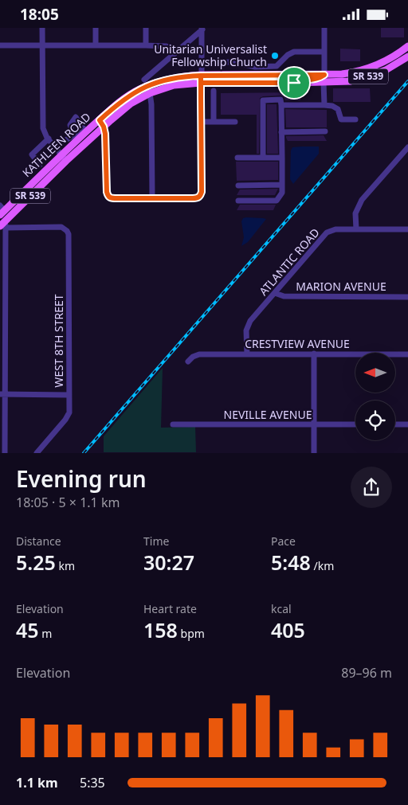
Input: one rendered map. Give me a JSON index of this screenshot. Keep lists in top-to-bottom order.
{
  "streets": {
    "main road": ["SR 539", "KATHLEEN ROAD"],
    "street": [
      "ATLANTIC ROAD",
      "MARION AVENUE",
      "WEST 8TH STREET",
      "CRESTVIEW AVENUE",
      "NEVILLE AVENUE"
    ]
  },
  "crossings": [
    ["KATHLEEN ROAD", "WEST 8TH STREET"],
    ["ATLANTIC ROAD", "MARION AVENUE"],
    ["ATLANTIC ROAD", "CRESTVIEW AVENUE"]
  ],
  "places": ["Unitarian Universalist Fellowship Church"],
  "north": "left",
  "page": {
    "status": "18:05",
    "heading": ["Evening run", "18:05 · 5 × 1.1 km"],
    "stats": [
      ["Distance", "5.25 km"],
      ["Time", "30:27"],
      ["Pace", "5:48 /km"],
      ["Elevation", "45 m"],
      ["Heart rate", "158 bpm"],
      ["kcal", "405"]
    ],
    "chart": ["Elevation", "89–96 m"],
    "list": [
      {
        "name": "1.1 km",
        "note": "5:35"
      }
    ]
  }
}
